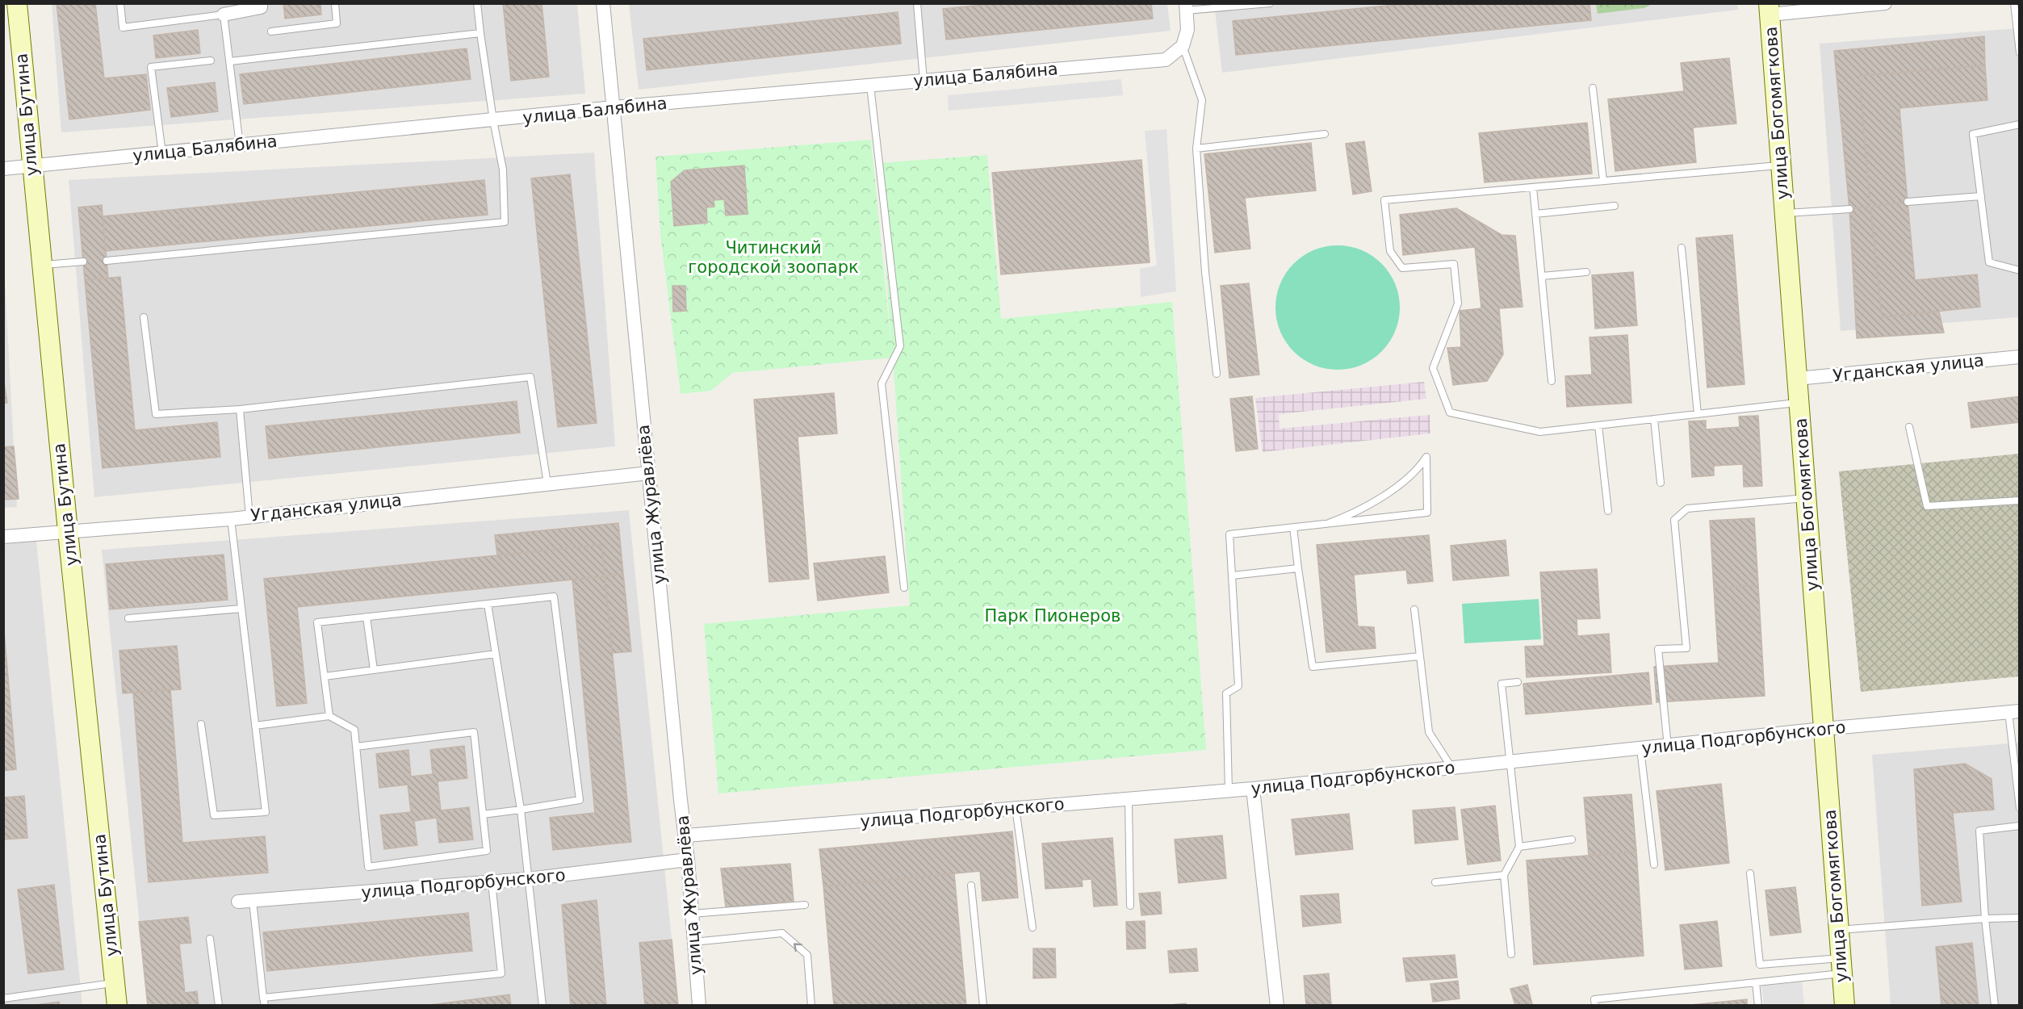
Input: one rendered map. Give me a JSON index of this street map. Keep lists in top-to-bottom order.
{
  "streets": {
    "main road": ["улица Богомягкова", "улица Бутина"],
    "street": [
      "улица Балябина",
      "Угданская улица",
      "улица Журавлёва",
      "улица Подгорбунского"
    ]
  },
  "crossings": [
    ["улица Балябина", "улица Бутина"],
    ["улица Балябина", "улица Журавлёва"],
    ["улица Богомягкова", "Угданская улица"],
    ["улица Богомягкова", "улица Подгорбунского"],
    ["улица Бутина", "Угданская улица"],
    ["Угданская улица", "улица Журавлёва"],
    ["улица Журавлёва", "улица Подгорбунского"]
  ],
  "parks": ["Читинский городской зоопарк", "Парк Пионеров"]
}
